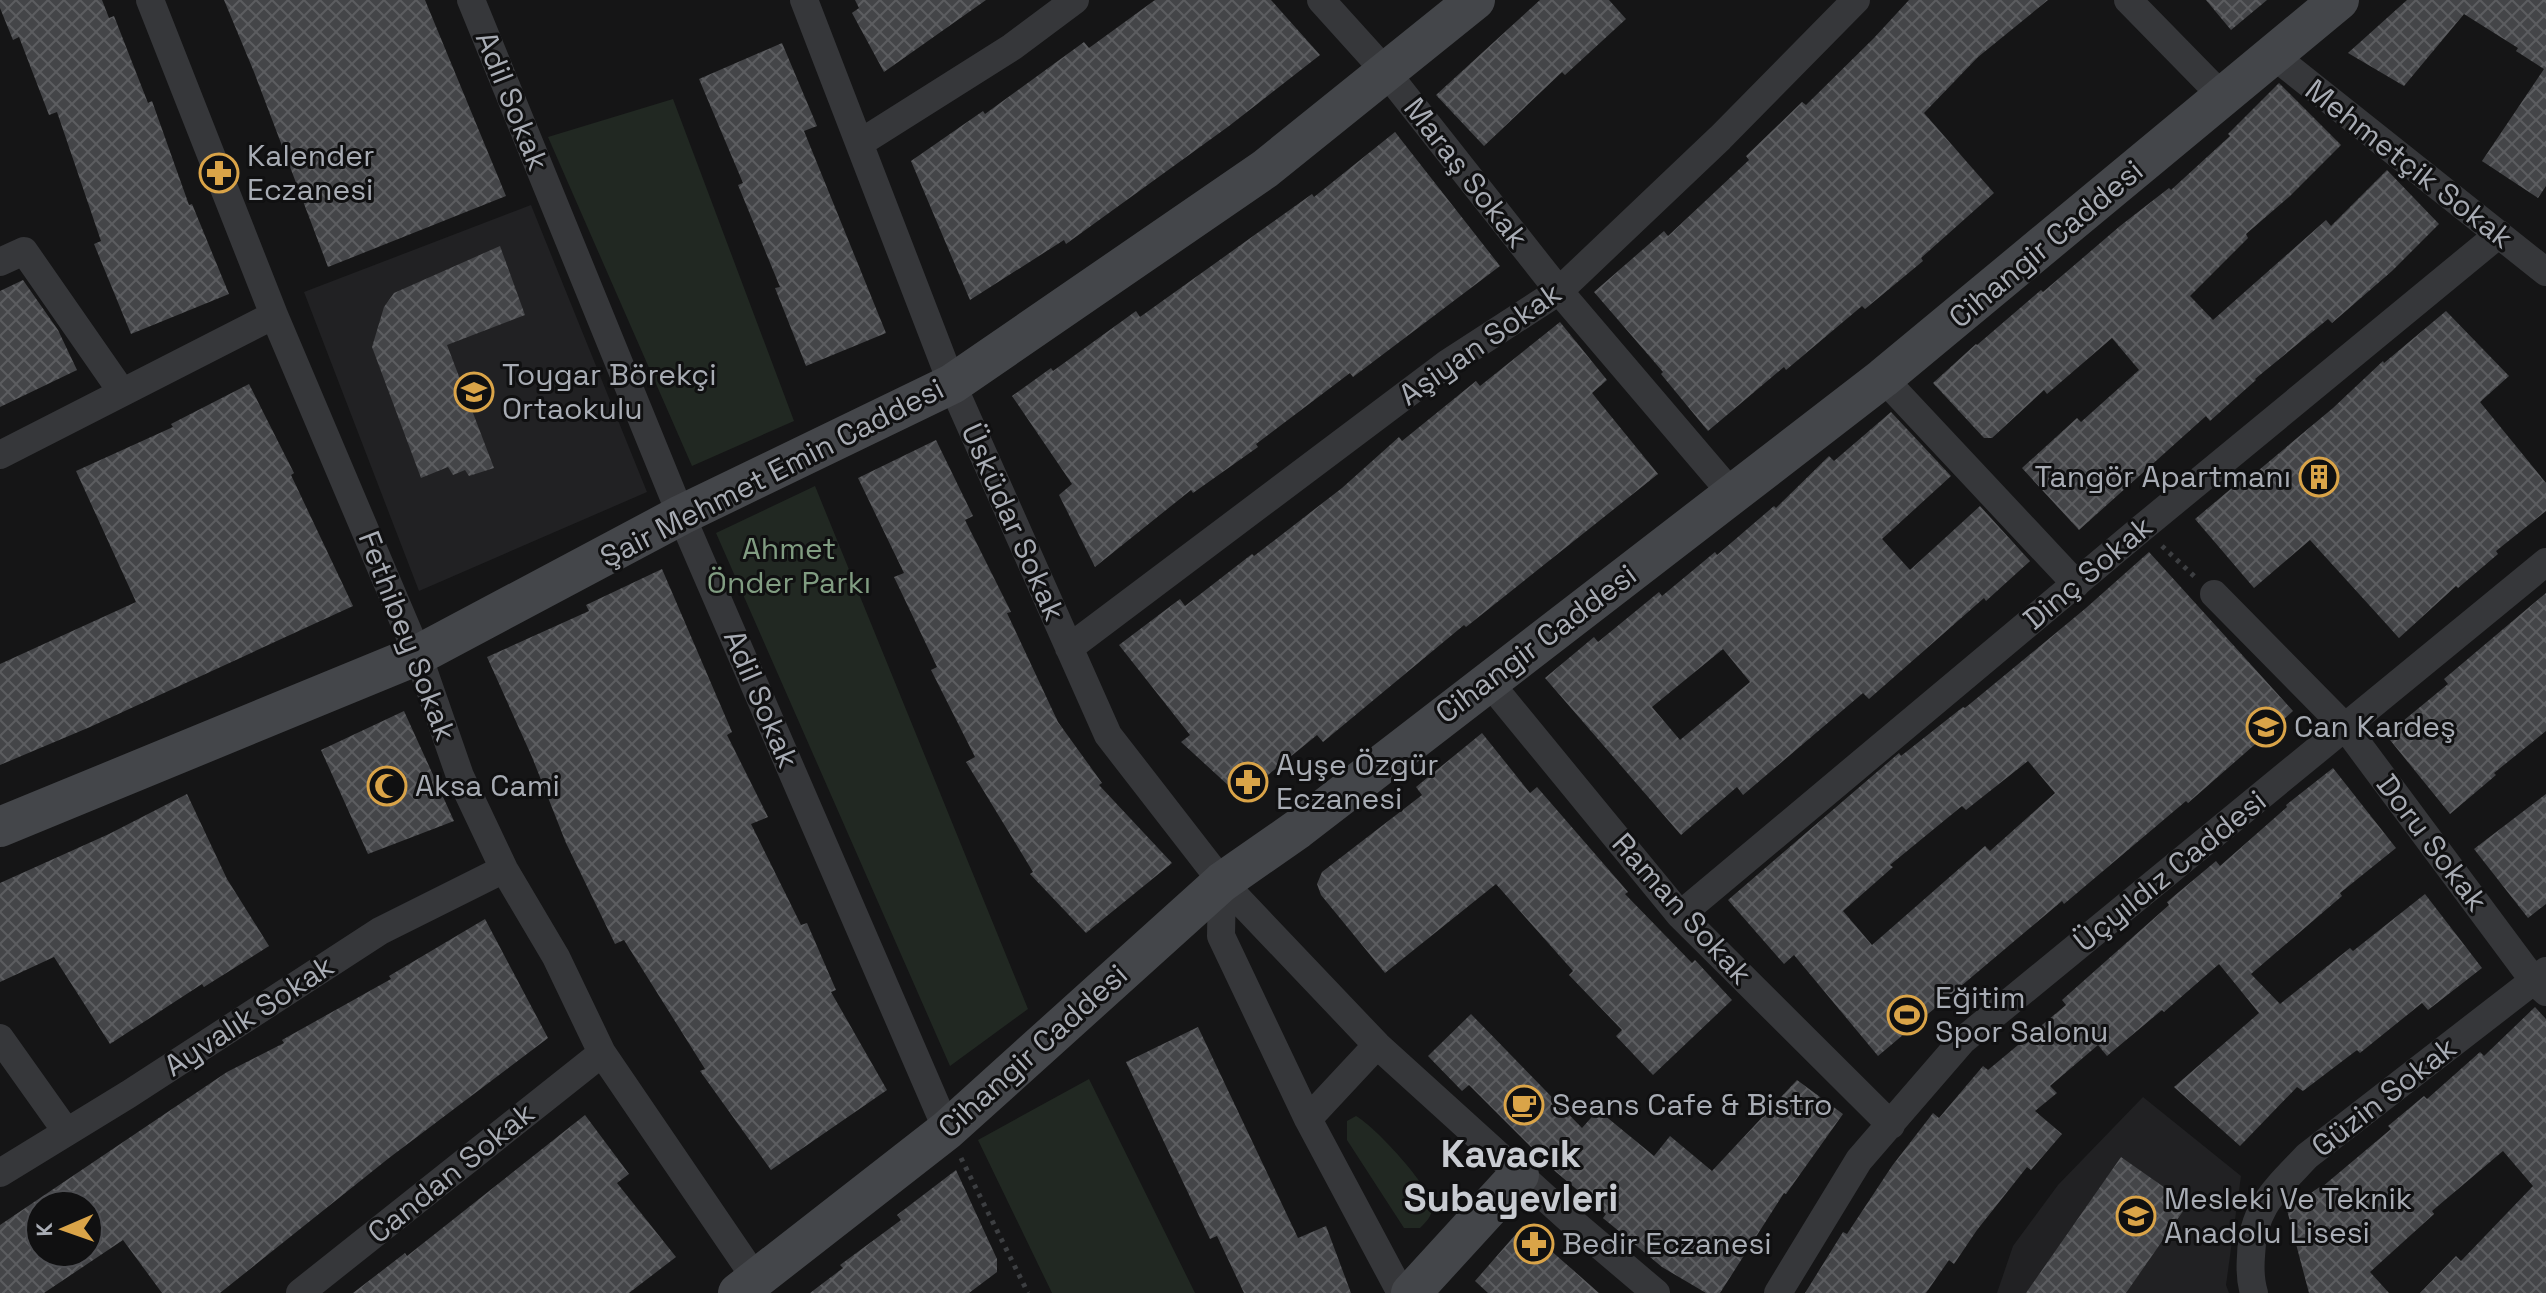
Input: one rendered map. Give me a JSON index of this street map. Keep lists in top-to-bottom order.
{
  "streets": {
    "street": [
      "Adil Sokak",
      "Mehmetçik Sokak",
      "Maraş Sokak",
      "Cihangir Caddesi",
      "Aşiyan Sokak",
      "Şair Mehmet Emin Caddesi",
      "Üsküdar Sokak",
      "Dinç Sokak",
      "Fethibey Sokak",
      "Doru Sokak",
      "Üçyıldız Caddesi",
      "Raman Sokak",
      "Ayvalık Sokak",
      "Güzin Sokak",
      "Candan Sokak"
    ]
  },
  "crossings": [
    ["Adil Sokak", "Cihangir Caddesi"],
    ["Adil Sokak", "Şair Mehmet Emin Caddesi"],
    ["Mehmetçik Sokak", "Cihangir Caddesi"],
    ["Mehmetçik Sokak", "Dinç Sokak"],
    ["Maraş Sokak", "Cihangir Caddesi"],
    ["Maraş Sokak", "Aşiyan Sokak"],
    ["Maraş Sokak", "Şair Mehmet Emin Caddesi"],
    ["Cihangir Caddesi", "Üsküdar Sokak"],
    ["Cihangir Caddesi", "Fethibey Sokak"],
    ["Cihangir Caddesi", "Raman Sokak"],
    ["Aşiyan Sokak", "Üsküdar Sokak"],
    ["Şair Mehmet Emin Caddesi", "Üsküdar Sokak"],
    ["Şair Mehmet Emin Caddesi", "Fethibey Sokak"],
    ["Dinç Sokak", "Raman Sokak"],
    ["Fethibey Sokak", "Ayvalık Sokak"],
    ["Fethibey Sokak", "Candan Sokak"],
    ["Doru Sokak", "Üçyıldız Caddesi"],
    ["Doru Sokak", "Güzin Sokak"],
    ["Üçyıldız Caddesi", "Raman Sokak"]
  ],
  "districts": ["Kavacık Subayevleri"],
  "parks": ["Ahmet Önder Parkı"],
  "places": {
    "pharmacy": ["Kalender Eczanesi", "Ayşe Özgür Eczanesi", "Bedir Eczanesi"],
    "school or university": ["Toygar Börekçi Ortaokulu", "Can Kardeş", "Mesleki Ve Teknik Anadolu Lisesi"],
    "building": ["Tangör Apartmanı"],
    "mosque": ["Aksa Cami"],
    "sports": ["Eğitim Spor Salonu"],
    "cafe": ["Seans Cafe & Bistro"]
  },
  "north": "left"
}
